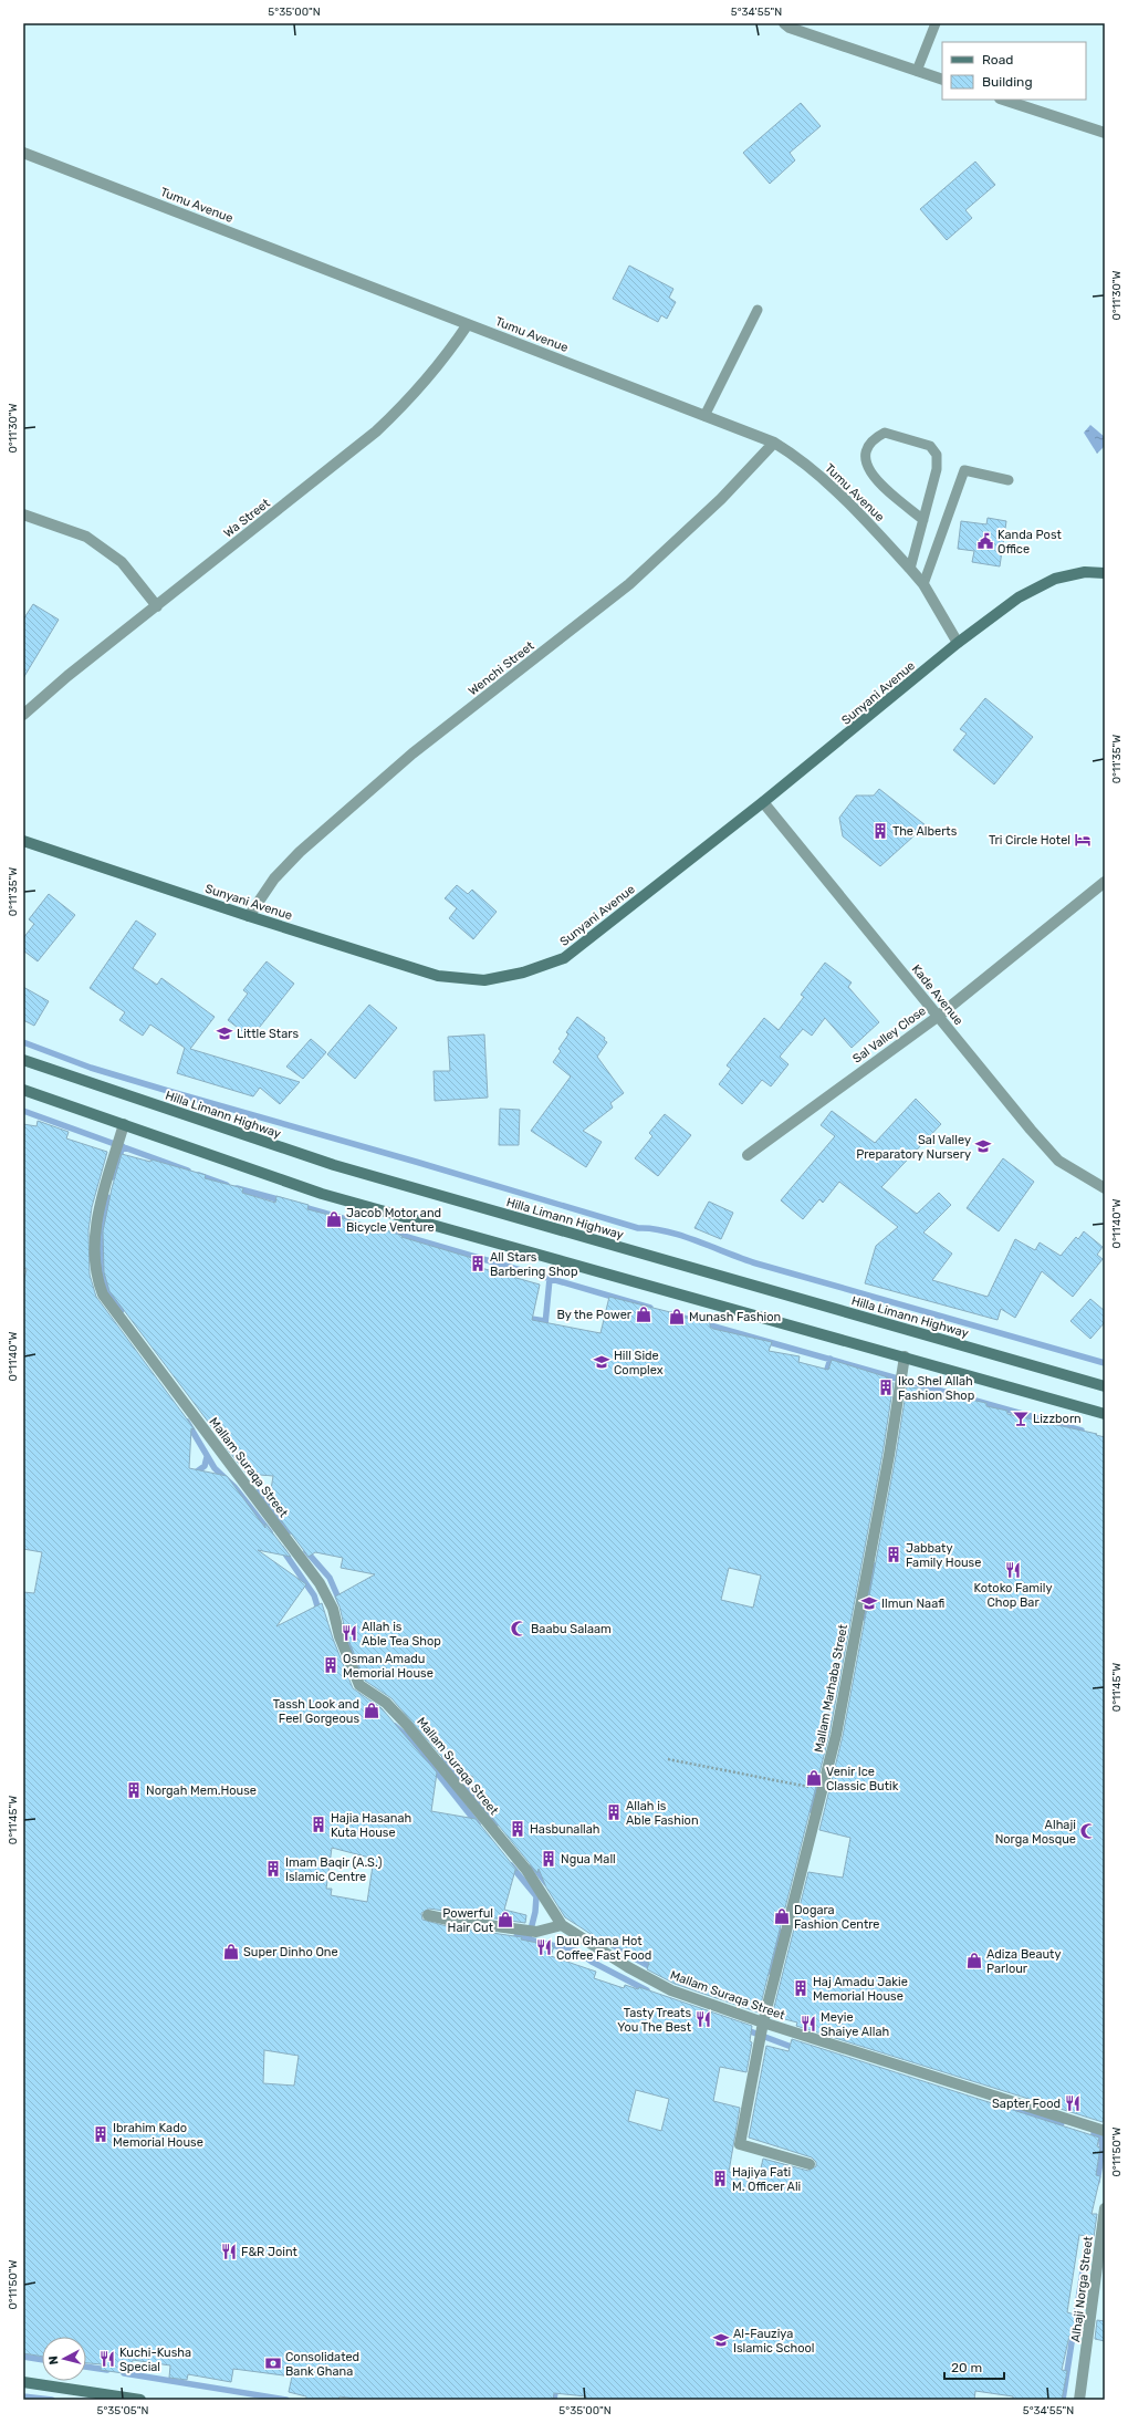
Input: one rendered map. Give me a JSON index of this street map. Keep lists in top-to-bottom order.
{
  "streets": {
    "main road": ["Sunyani Avenue", "Hilla Limann Highway"],
    "street": [
      "Tumu Avenue",
      "Wa Street",
      "Wenchi Street",
      "Kade Avenue",
      "Sal Valley Close",
      "Mallam Suraqa Street",
      "Mallam Marhaba Street",
      "Alhaji Norga Street"
    ]
  },
  "crossings": [
    ["Tumu Avenue", "Wa Street"],
    ["Tumu Avenue", "Wenchi Street"],
    ["Tumu Avenue", "Sunyani Avenue"],
    ["Wenchi Street", "Sunyani Avenue"],
    ["Sunyani Avenue", "Kade Avenue"],
    ["Kade Avenue", "Sal Valley Close"],
    ["Mallam Suraqa Street", "Mallam Marhaba Street"]
  ],
  "places": {
    "public building": ["Kanda Post Office"],
    "building": [
      "The Alberts",
      "All Stars Barbering Shop",
      "Iko Shel Allah Fashion Shop",
      "Jabbaty Family House",
      "Osman Amadu Memorial House",
      "Norgah Mem.House",
      "Allah is Able Fashion",
      "Hajia Hasanah Kuta House",
      "Hasbunallah",
      "Ngua Mall",
      "Imam Baqir (A.S.) Islamic Centre",
      "Haj Amadu Jakie Memorial House",
      "Ibrahim Kado Memorial House",
      "Hajiya Fati M. Officer Ali"
    ],
    "hotel": ["Tri Circle Hotel"],
    "school or university": [
      "Little Stars",
      "Sal Valley Preparatory Nursery",
      "Hill Side Complex",
      "Ilmun Naafi",
      "Al-Fauziya Islamic School"
    ],
    "shop": [
      "Jacob Motor and Bicycle Venture",
      "By the Power",
      "Munash Fashion",
      "Tassh Look and Feel Gorgeous",
      "Venir Ice Classic Butik",
      "Dogara Fashion Centre",
      "Powerful Hair Cut",
      "Super Dinho One",
      "Adiza Beauty Parlour"
    ],
    "bar": ["Lizzborn"],
    "restaurant": [
      "Kotoko Family Chop Bar",
      "Allah is Able Tea Shop",
      "Duu Ghana Hot Coffee Fast Food",
      "Tasty Treats You The Best",
      "Meyie Shaiye Allah",
      "Sapter Food",
      "F&R Joint",
      "Kuchi-Kusha Special"
    ],
    "mosque": ["Baabu Salaam", "Alhaji Norga Mosque"],
    "bank": ["Consolidated Bank Ghana"]
  },
  "legend": ["Road", "Building"],
  "scale_bar": "20 m",
  "north": "left",
  "coordinates": [
    "5°35'00\"N",
    "5°34'55\"N",
    "0°11'30\"W",
    "0°11'35\"W",
    "0°11'40\"W",
    "0°11'45\"W",
    "0°11'50\"W",
    "5°35'05\"N"
  ]
}
